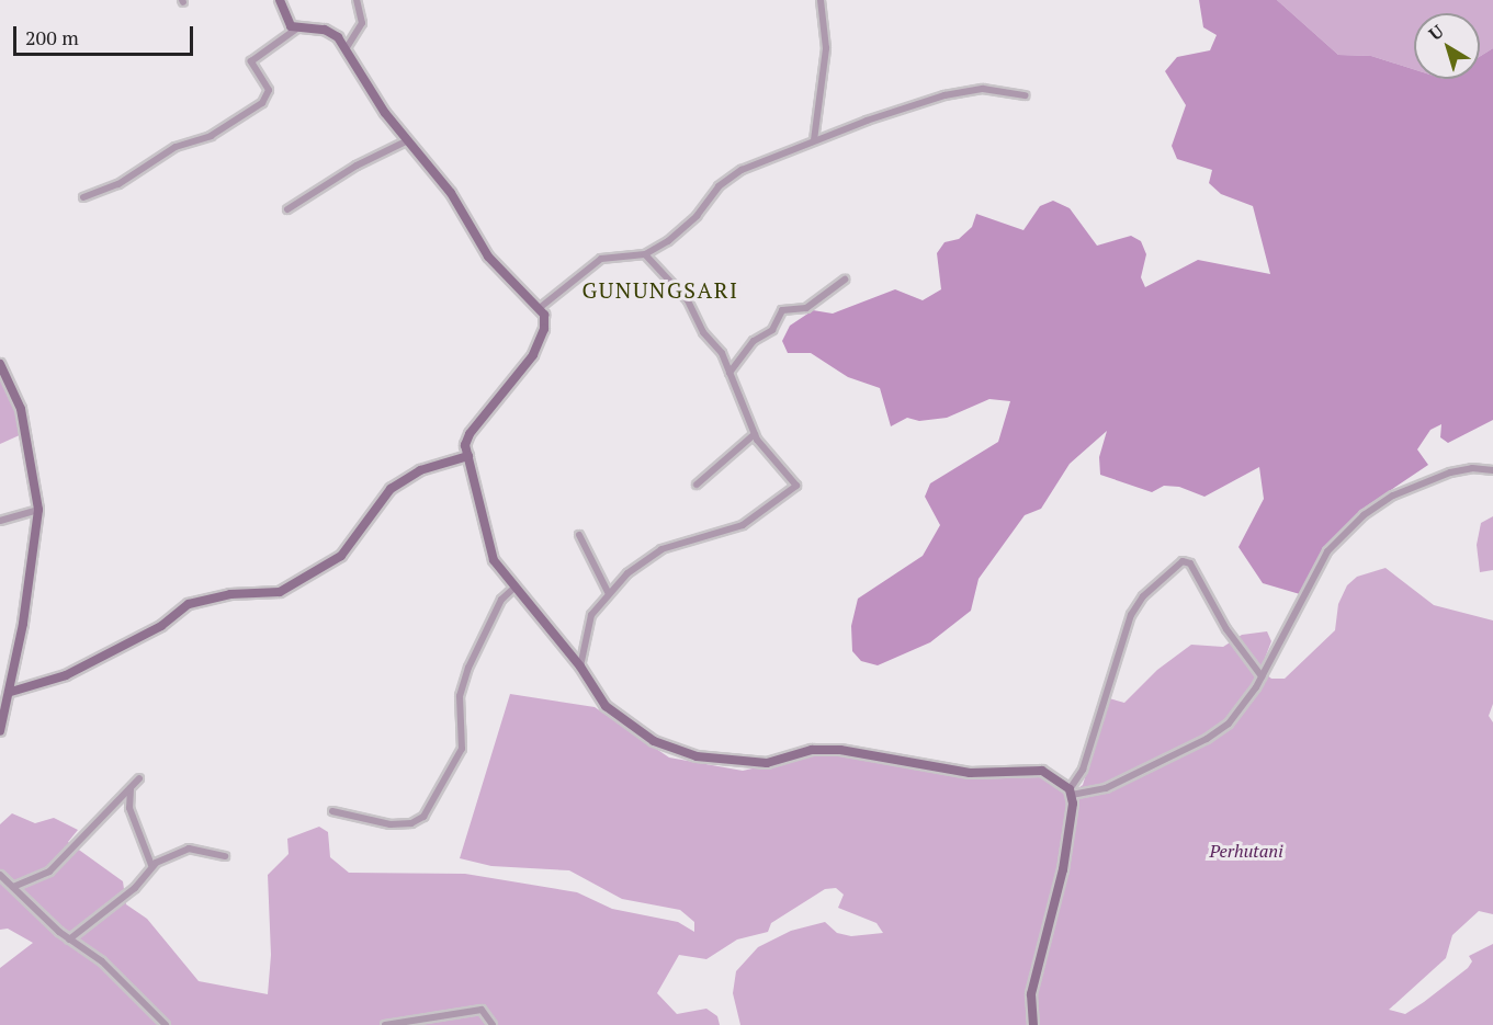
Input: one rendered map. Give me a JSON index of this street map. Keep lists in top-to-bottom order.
{
  "districts": ["GUNUNGSARI"],
  "parks": ["Perhutani"],
  "scale_bar": "200 m",
  "north": "top left"
}
